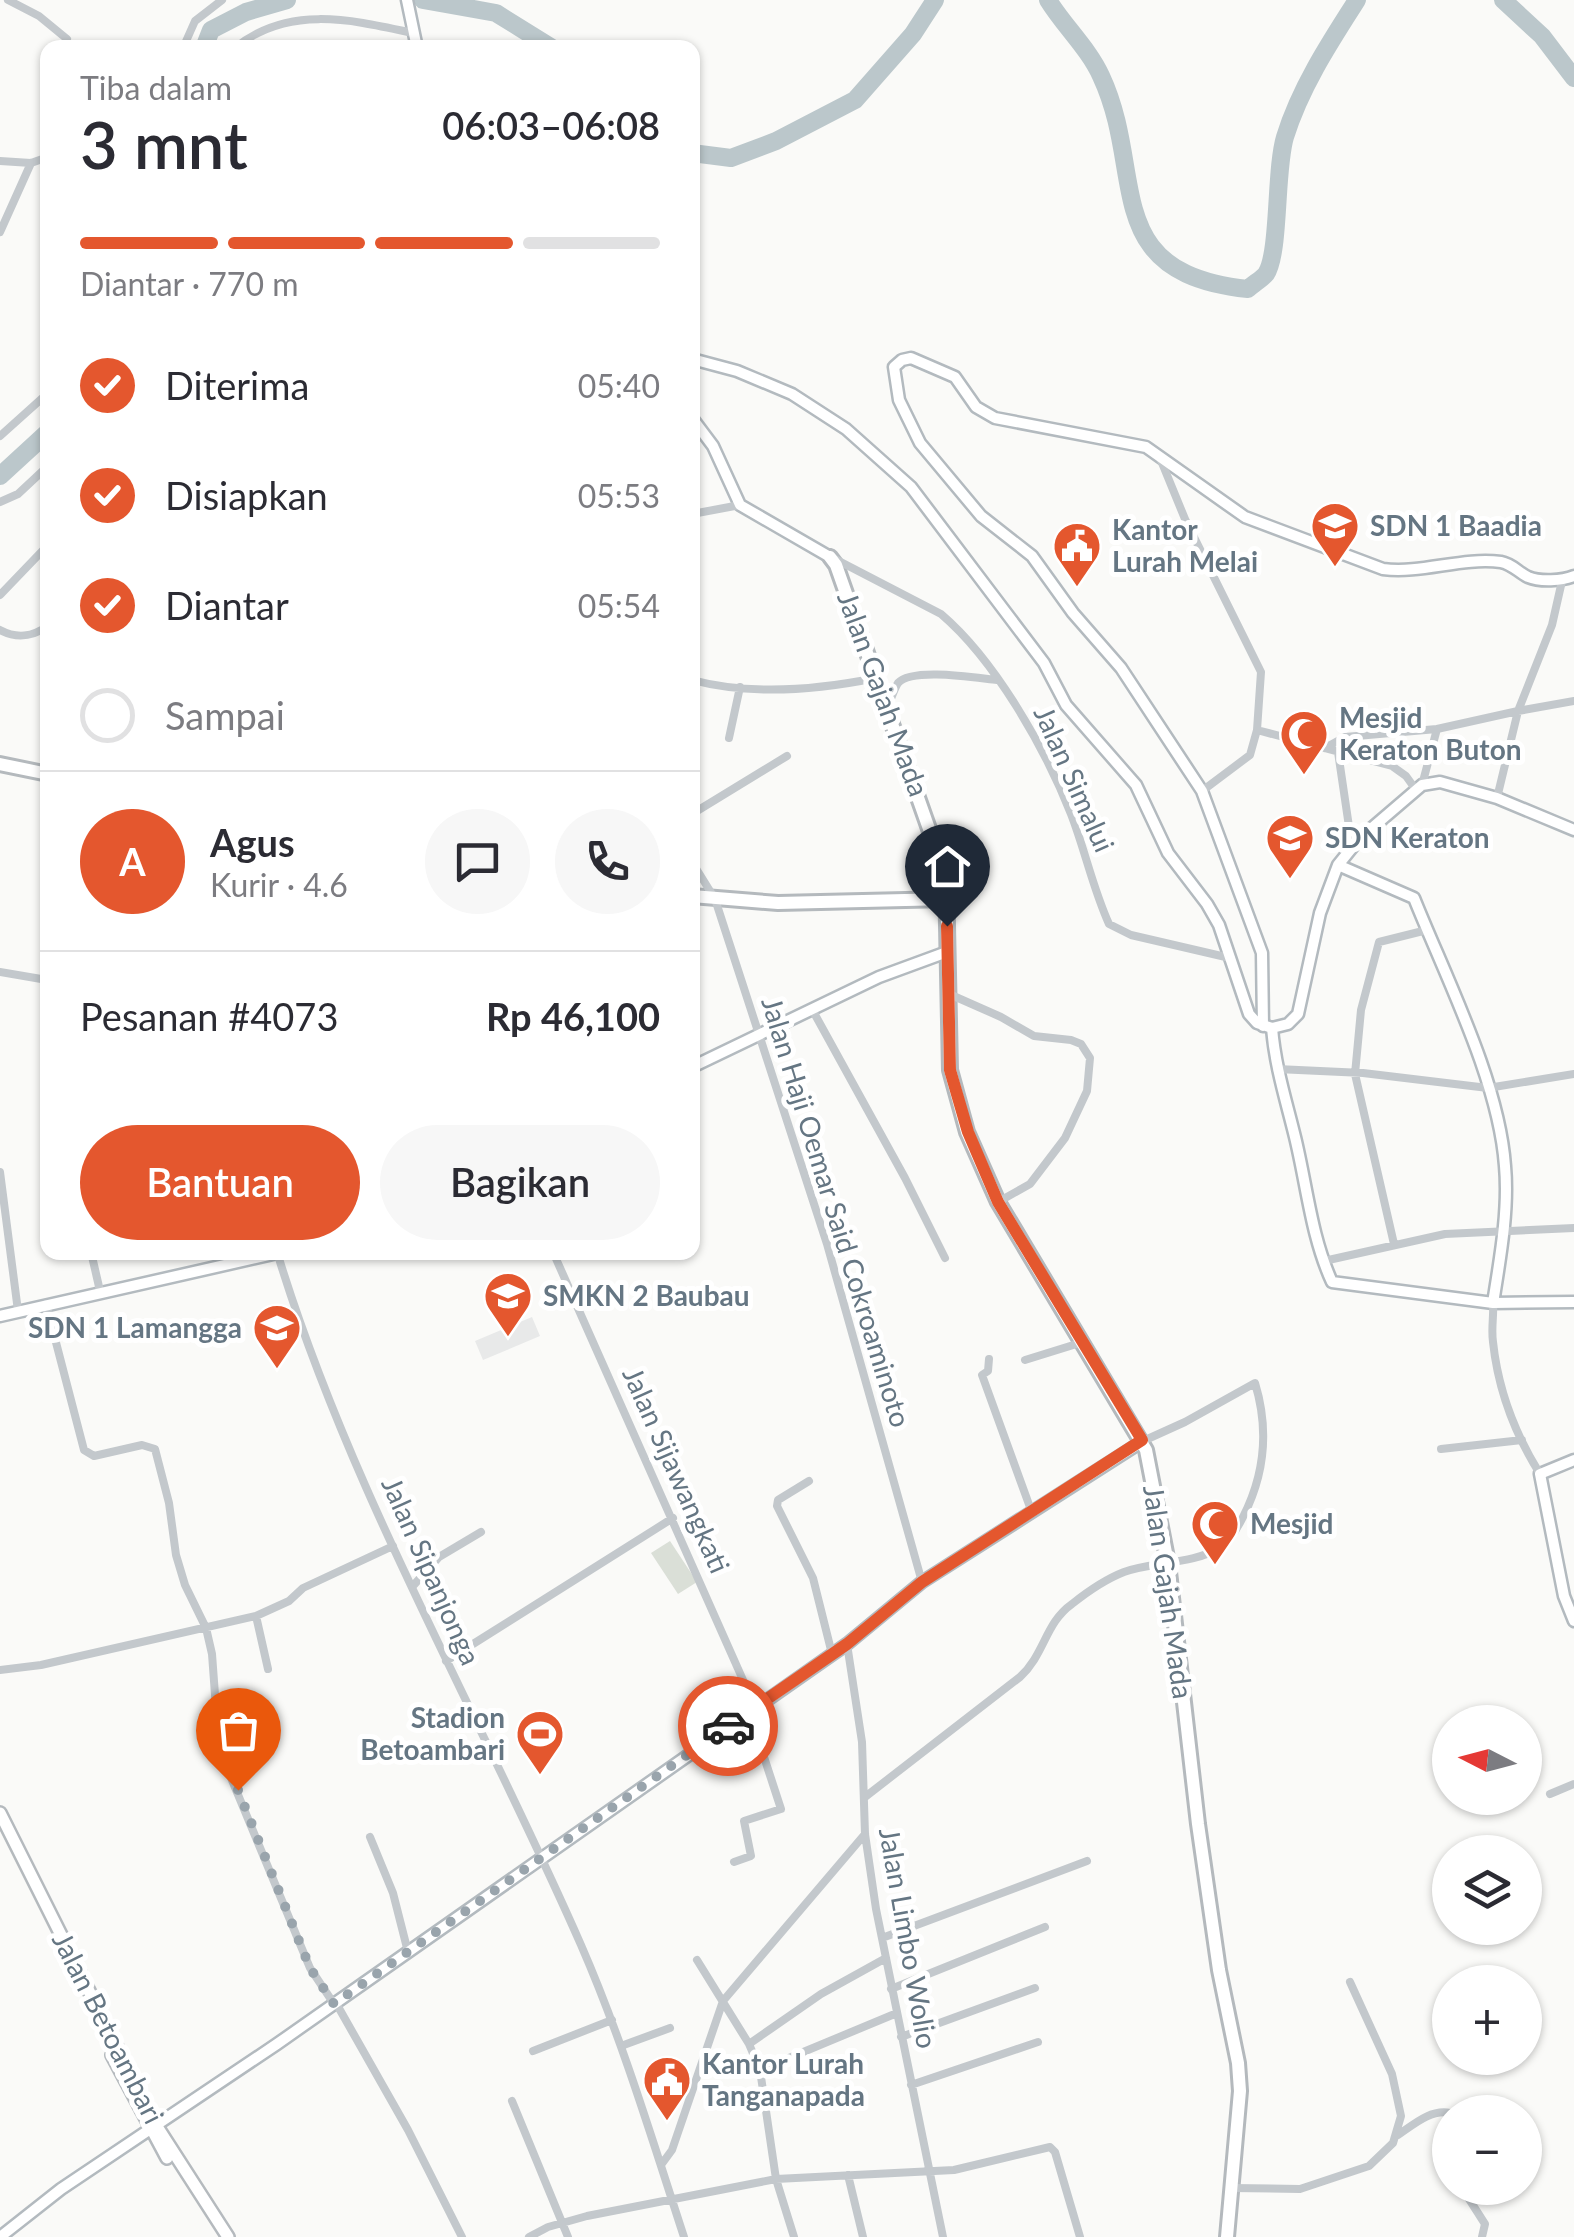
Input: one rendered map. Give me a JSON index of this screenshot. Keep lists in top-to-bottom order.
{
  "streets": {
    "highway": ["Jalan Gajah Mada"],
    "main road": ["Jalan Betoambari"],
    "street": [
      "Jalan Simalui",
      "Jalan Haji Oemar Said Cokroaminoto",
      "Jalan Sijawangkati",
      "Jalan Sipanjonga",
      "Jalan Limbo Wolio"
    ]
  },
  "crossings": [
    ["Jalan Gajah Mada", "Jalan Simalui"]
  ],
  "places": {
    "school or university": [
      "SDN 1 Baadia",
      "SDN Keraton",
      "SMKN 2 Baubau",
      "SDN 1 Lamangga"
    ],
    "public building": ["Kantor Lurah Melai", "Kantor Lurah Tanganapada"],
    "mosque": ["Mesjid Keraton Buton", "Mesjid"],
    "sports": ["Stadion Betoambari"]
  },
  "north": "left",
  "page": {
    "heading": ["3 mnt", "Tiba dalam", "06:03–06:08"],
    "panel": [
      "Agus",
      "Kurir · 4.6",
      "Pesanan #4073",
      "Rp 46,100"
    ],
    "bar": "Diantar · 770 m",
    "list": [
      ["Diterima", "05:40"],
      ["Disiapkan", "05:53"],
      ["Diantar", "05:54"],
      "Sampai"
    ],
    "round": "A",
    "buttons": ["Bantuan", "Bagikan"],
    "map_buttons": ["+", "−"]
  }
}
